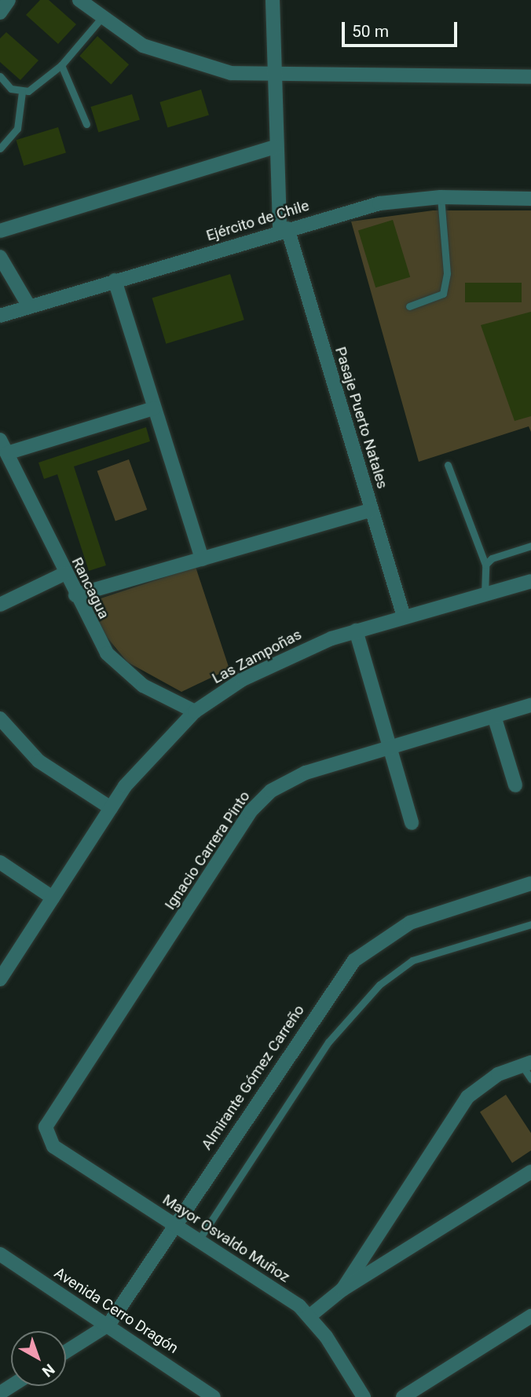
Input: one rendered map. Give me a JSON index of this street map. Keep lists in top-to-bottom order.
{
  "streets": {
    "street": [
      "Ejército de Chile",
      "Pasaje Puerto Natales",
      "Rancagua",
      "Las Zampoñas",
      "Ignacio Carrera Pinto",
      "Almirante Gómez Carreño",
      "Mayor Osvaldo Muñoz",
      "Avenida Cerro Dragón"
    ]
  },
  "crossings": [
    ["Ejército de Chile", "Pasaje Puerto Natales"],
    ["Pasaje Puerto Natales", "Las Zampoñas"],
    ["Rancagua", "Las Zampoñas"],
    ["Ignacio Carrera Pinto", "Mayor Osvaldo Muñoz"],
    ["Almirante Gómez Carreño", "Mayor Osvaldo Muñoz"],
    ["Almirante Gómez Carreño", "Avenida Cerro Dragón"]
  ],
  "scale_bar": "50 m",
  "north": "bottom right"
}
